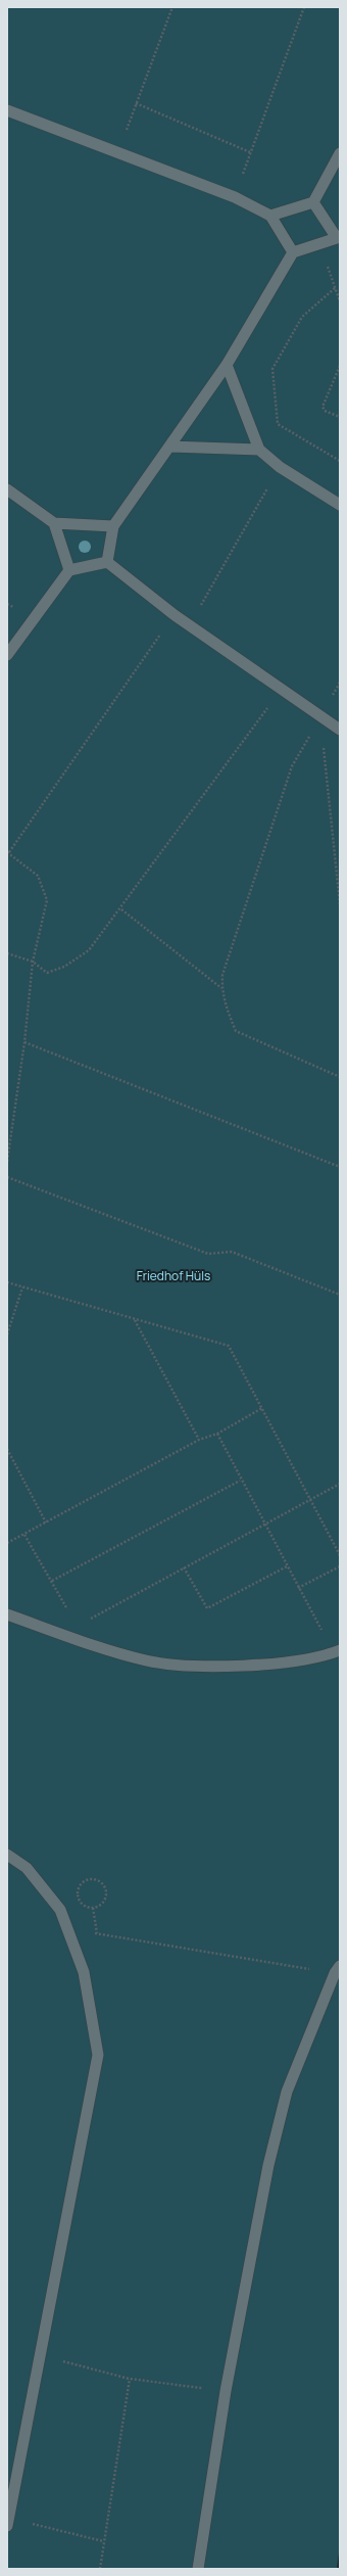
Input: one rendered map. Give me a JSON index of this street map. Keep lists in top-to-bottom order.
{
  "parks": ["Friedhof Hüls"]
}
